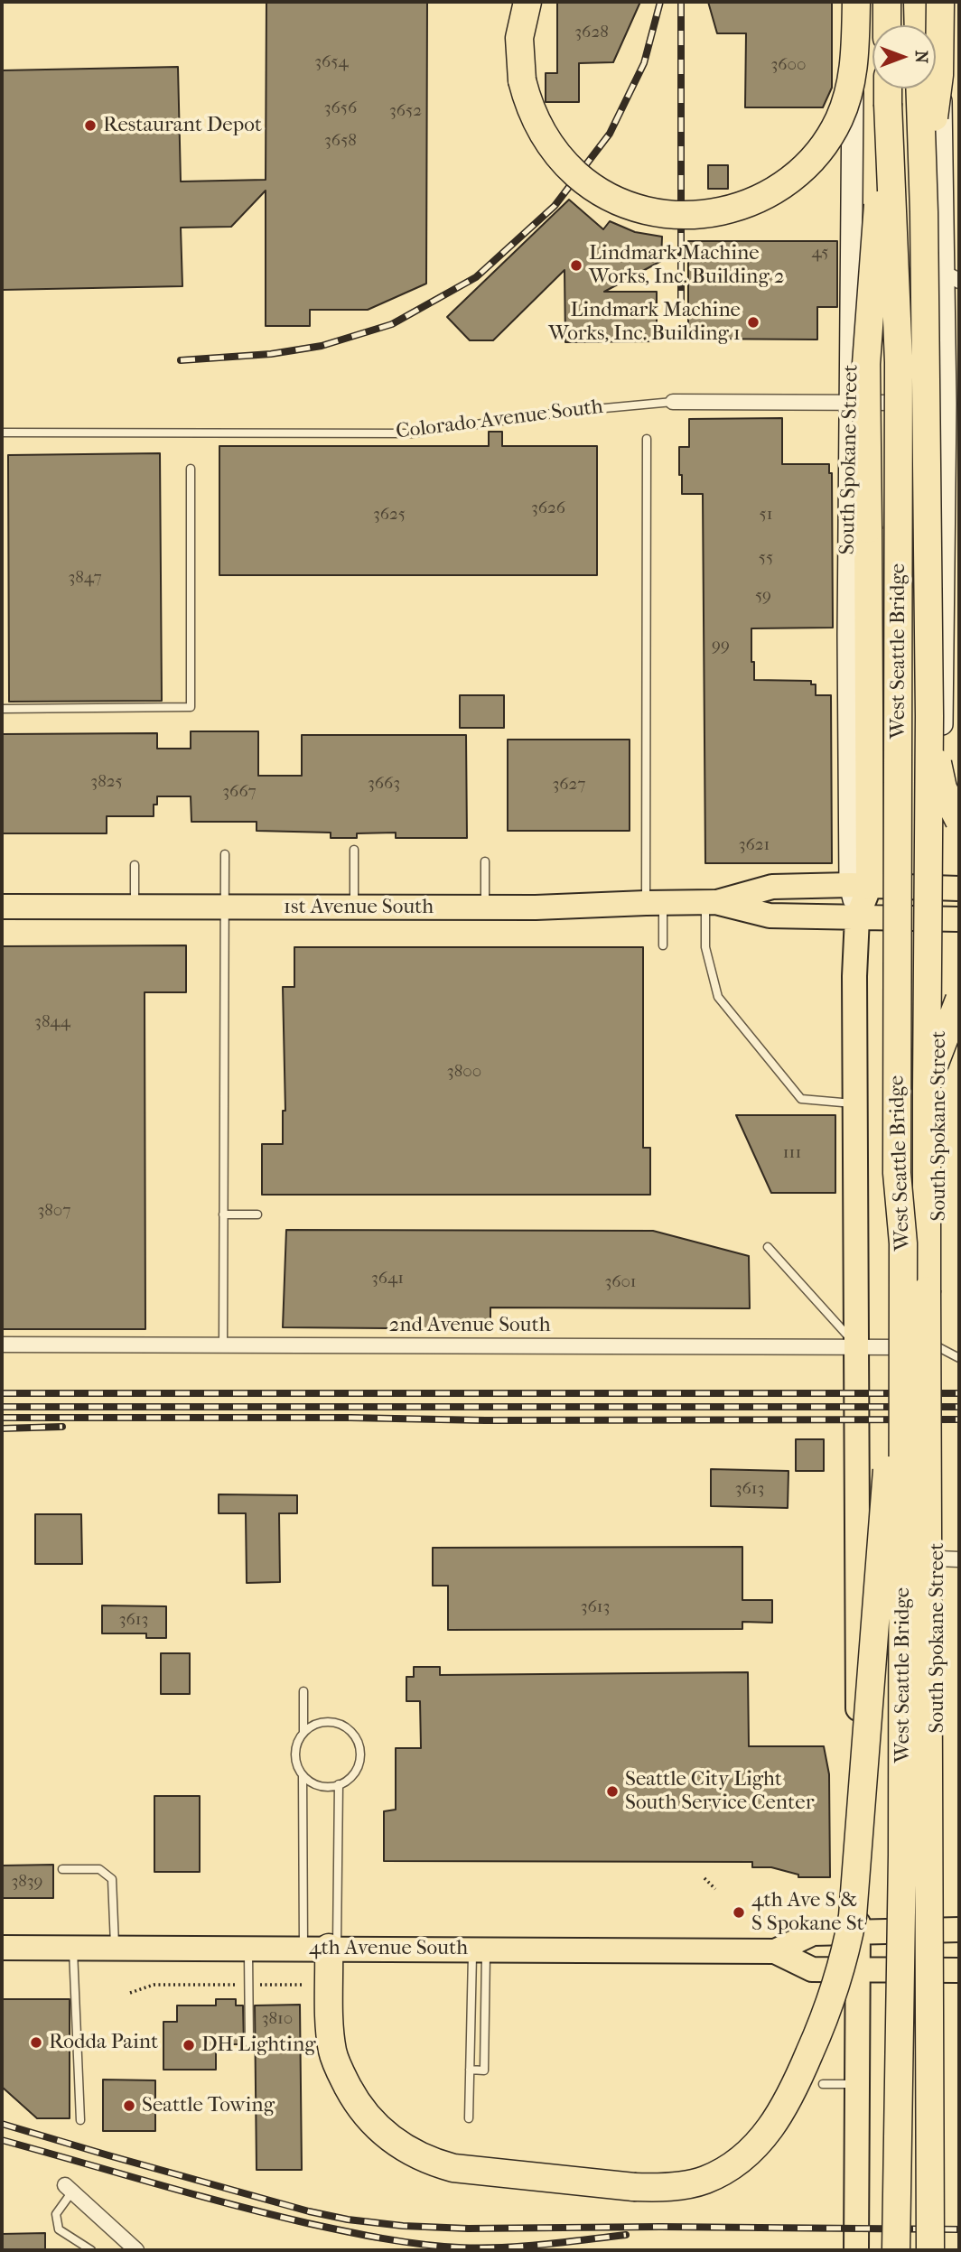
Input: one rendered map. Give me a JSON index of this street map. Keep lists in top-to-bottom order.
{
  "streets": {
    "highway": ["West Seattle Bridge"],
    "main road": ["South Spokane Street", "1st Avenue South", "4th Avenue South"],
    "street": ["Colorado Avenue South", "2nd Avenue South"]
  },
  "crossings": [
    ["Colorado Avenue South", "South Spokane Street"],
    ["South Spokane Street", "West Seattle Bridge"],
    ["South Spokane Street", "1st Avenue South"],
    ["South Spokane Street", "2nd Avenue South"],
    ["South Spokane Street", "4th Avenue South"]
  ],
  "places": [
    "Restaurant Depot",
    "Lindmark Machine Works, Inc. Building 2",
    "Lindmark Machine Works, Inc. Building 1",
    "Seattle City Light South Service Center",
    "4th Ave S & S Spokane St",
    "Rodda Paint",
    "DH Lighting",
    "Seattle Towing"
  ],
  "house_numbers": [
    "3628",
    "3654",
    "3600",
    "3656",
    "3652",
    "3658",
    "45",
    "3626",
    "3625",
    "51",
    "55",
    "3847",
    "59",
    "99",
    "3825",
    "3663",
    "3627",
    "3667",
    "3621",
    "3844",
    "3800",
    "111",
    "3807",
    "3641",
    "3601",
    "3613",
    "3613",
    "3613",
    "3839",
    "3810"
  ],
  "north": "right"
}
